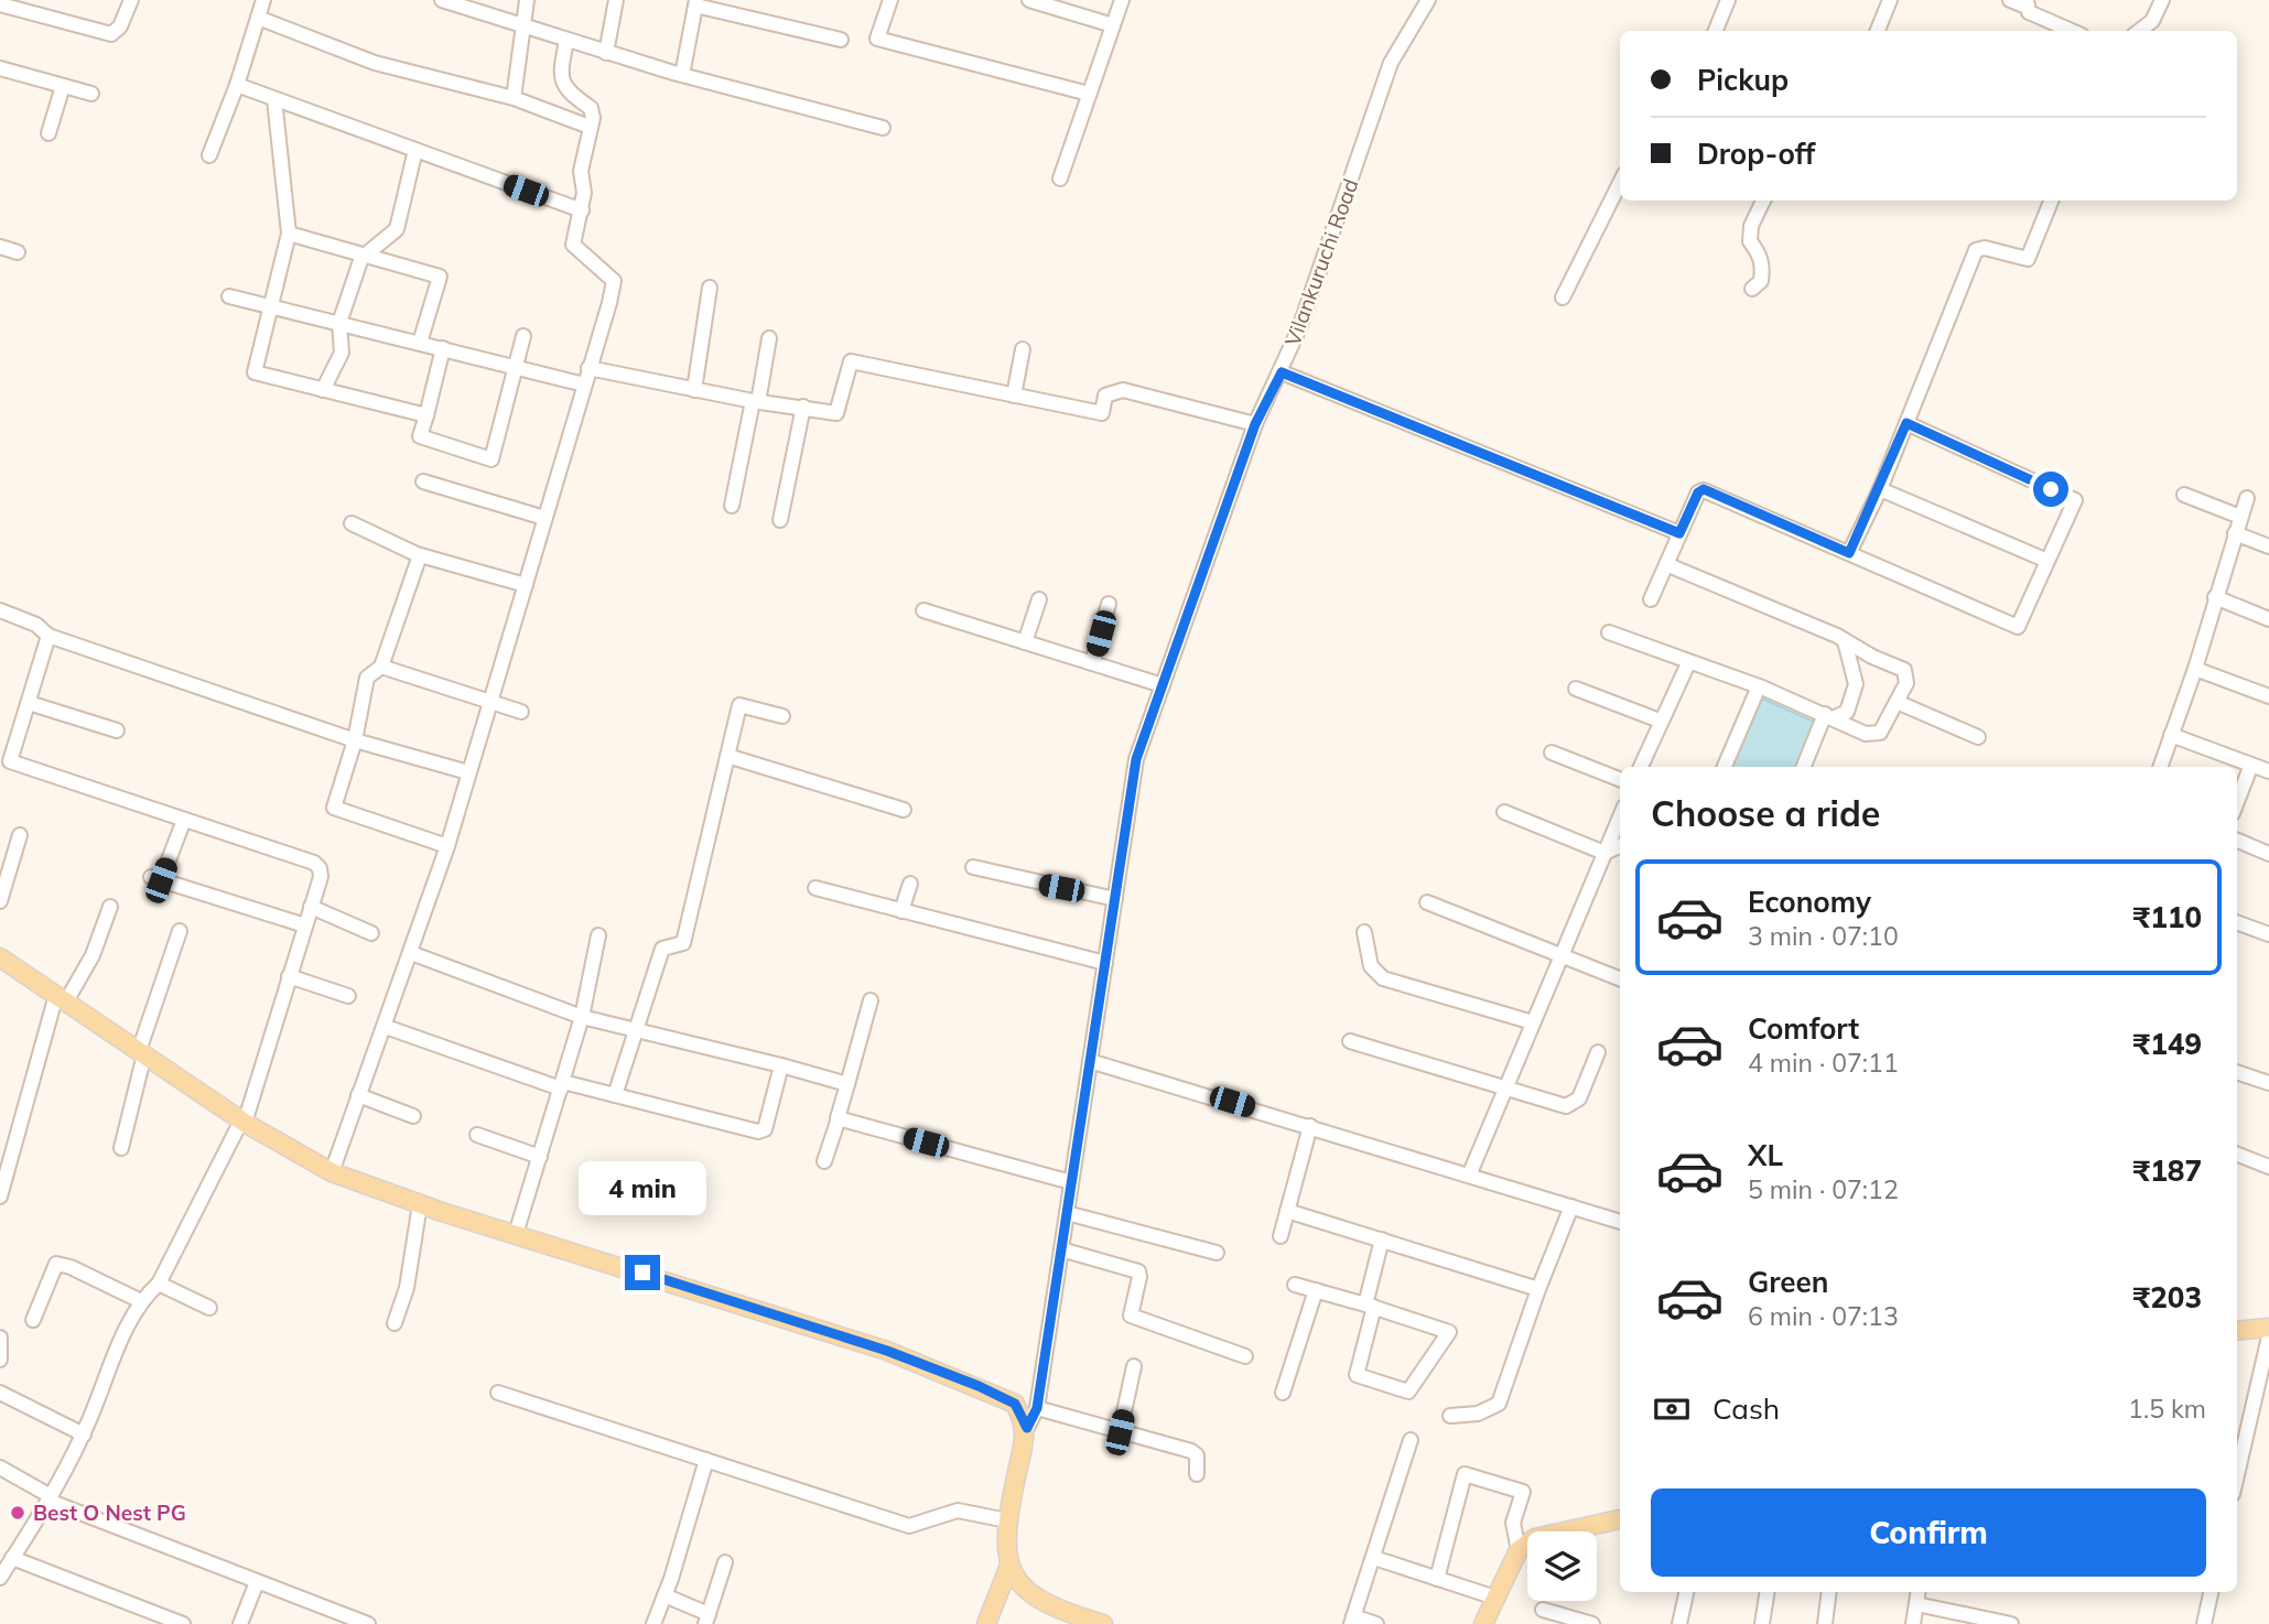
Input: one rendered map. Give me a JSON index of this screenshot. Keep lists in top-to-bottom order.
{
  "streets": {
    "street": ["Vilankuruchi Road"]
  },
  "places": ["Best O Nest PG"],
  "page": {
    "banner": ["Pickup", "Drop-off"],
    "heading": "Choose a ride",
    "list": [
      {
        "name": "Economy",
        "note": "3 min · 07:10",
        "value": "₹110"
      },
      {
        "name": "Comfort",
        "note": "4 min · 07:11",
        "value": "₹149"
      },
      {
        "name": "XL",
        "note": "5 min · 07:12",
        "value": "₹187"
      },
      {
        "name": "Green",
        "note": "6 min · 07:13",
        "value": "₹203"
      }
    ],
    "bubble": "4 min",
    "pay": ["Cash", "1.5 km"],
    "buttons": "Confirm"
  }
}
